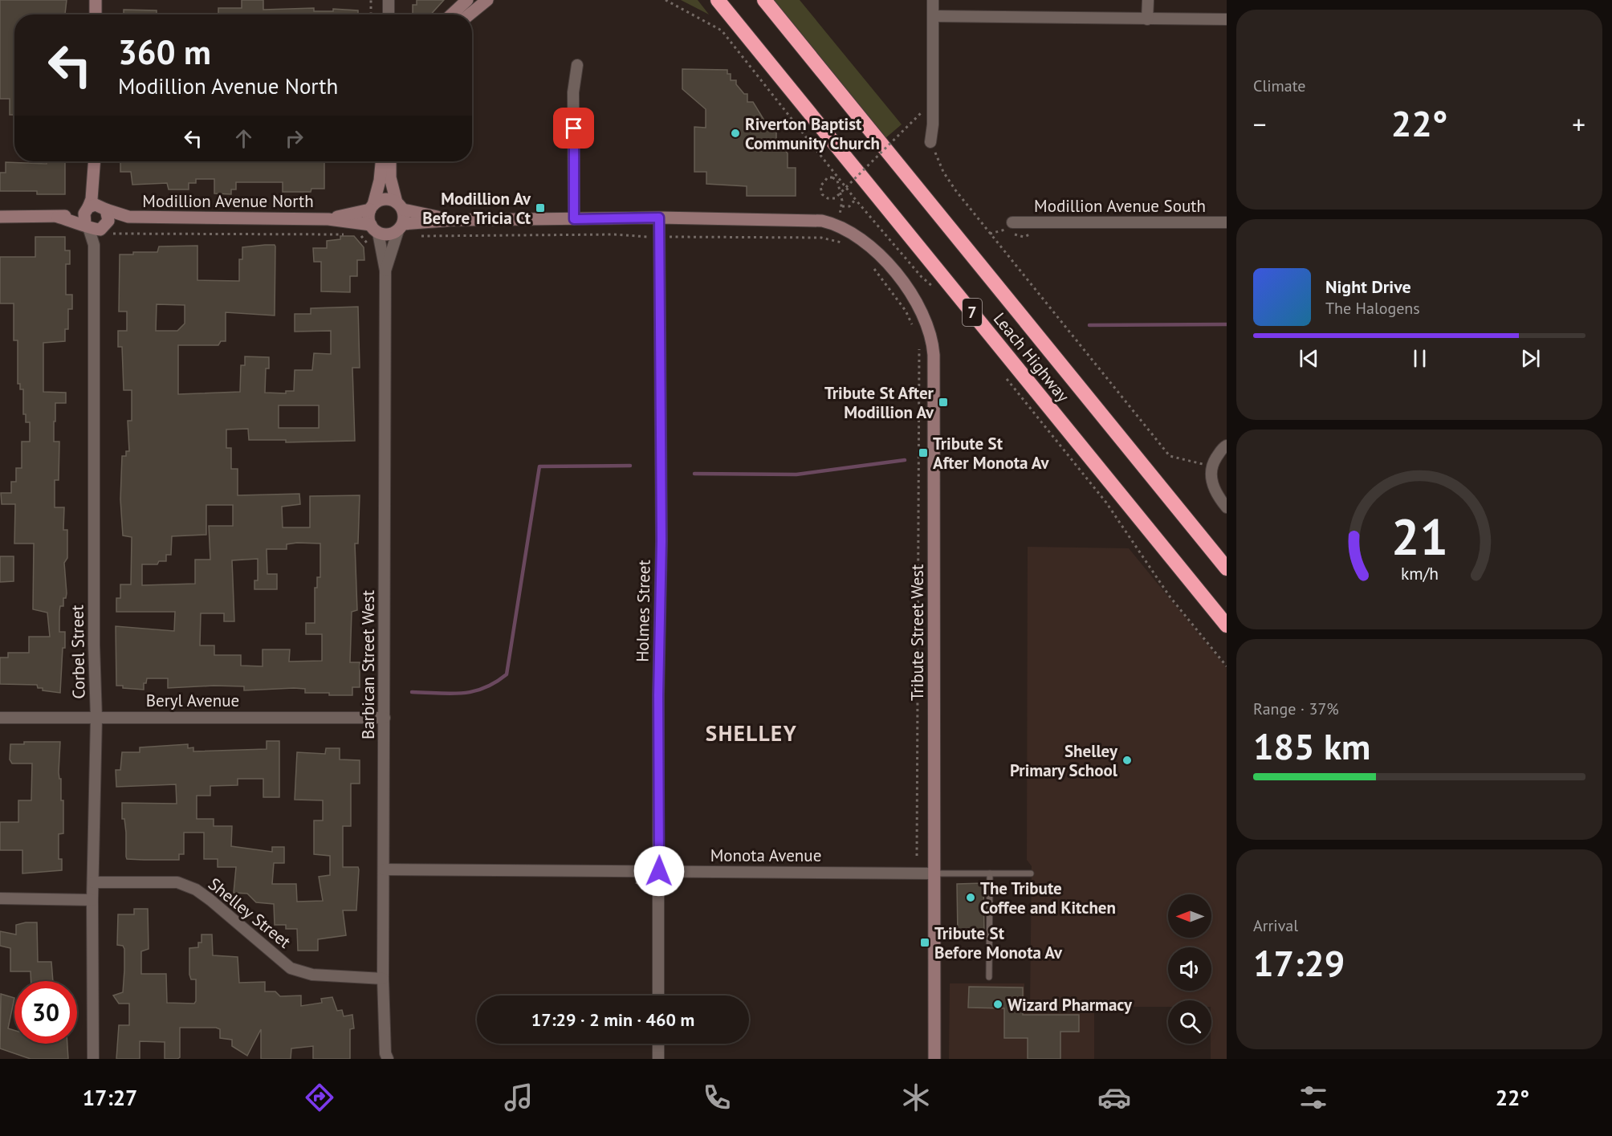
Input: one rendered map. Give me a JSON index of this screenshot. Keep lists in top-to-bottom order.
{
  "streets": {
    "highway": ["7", "Leach Highway"],
    "street": [
      "Modillion Avenue North",
      "Modillion Avenue South",
      "Holmes Street",
      "Tribute Street West",
      "Corbel Street",
      "Barbican Street West",
      "Beryl Avenue",
      "Monota Avenue",
      "Shelley Street"
    ]
  },
  "crossings": [
    ["Modillion Avenue North", "Corbel Street"],
    ["Modillion Avenue North", "Barbican Street West"],
    ["Holmes Street", "Monota Avenue"],
    ["Tribute Street West", "Monota Avenue"],
    ["Corbel Street", "Beryl Avenue"],
    ["Corbel Street", "Shelley Street"],
    ["Barbican Street West", "Beryl Avenue"],
    ["Barbican Street West", "Monota Avenue"],
    ["Barbican Street West", "Shelley Street"]
  ],
  "districts": ["SHELLEY"],
  "places": {
    "other": [
      "Riverton Baptist Community Church",
      "Shelley Primary School",
      "The Tribute Coffee and Kitchen",
      "Wizard Pharmacy"
    ],
    "transit": [
      "Modillion Av Before Tricia Ct",
      "Tribute St After Modillion Av",
      "Tribute St After Monota Av",
      "Tribute St Before Monota Av"
    ]
  },
  "north": "left",
  "page": {
    "tile": [
      "Climate",
      ["Range · 37%", "185 km"],
      ["Arrival", "17:29"]
    ],
    "turn": ["360 m", "Modillion Avenue North"],
    "heat": ["−", "22°", "+"],
    "song": ["Night Drive", "The Halogens"],
    "limit": "30",
    "trip": "17:29 · 2 min · 460 m",
    "tabs": ["17:27", "22°"],
    "gauge": ["21", "km/h"]
  }
}
